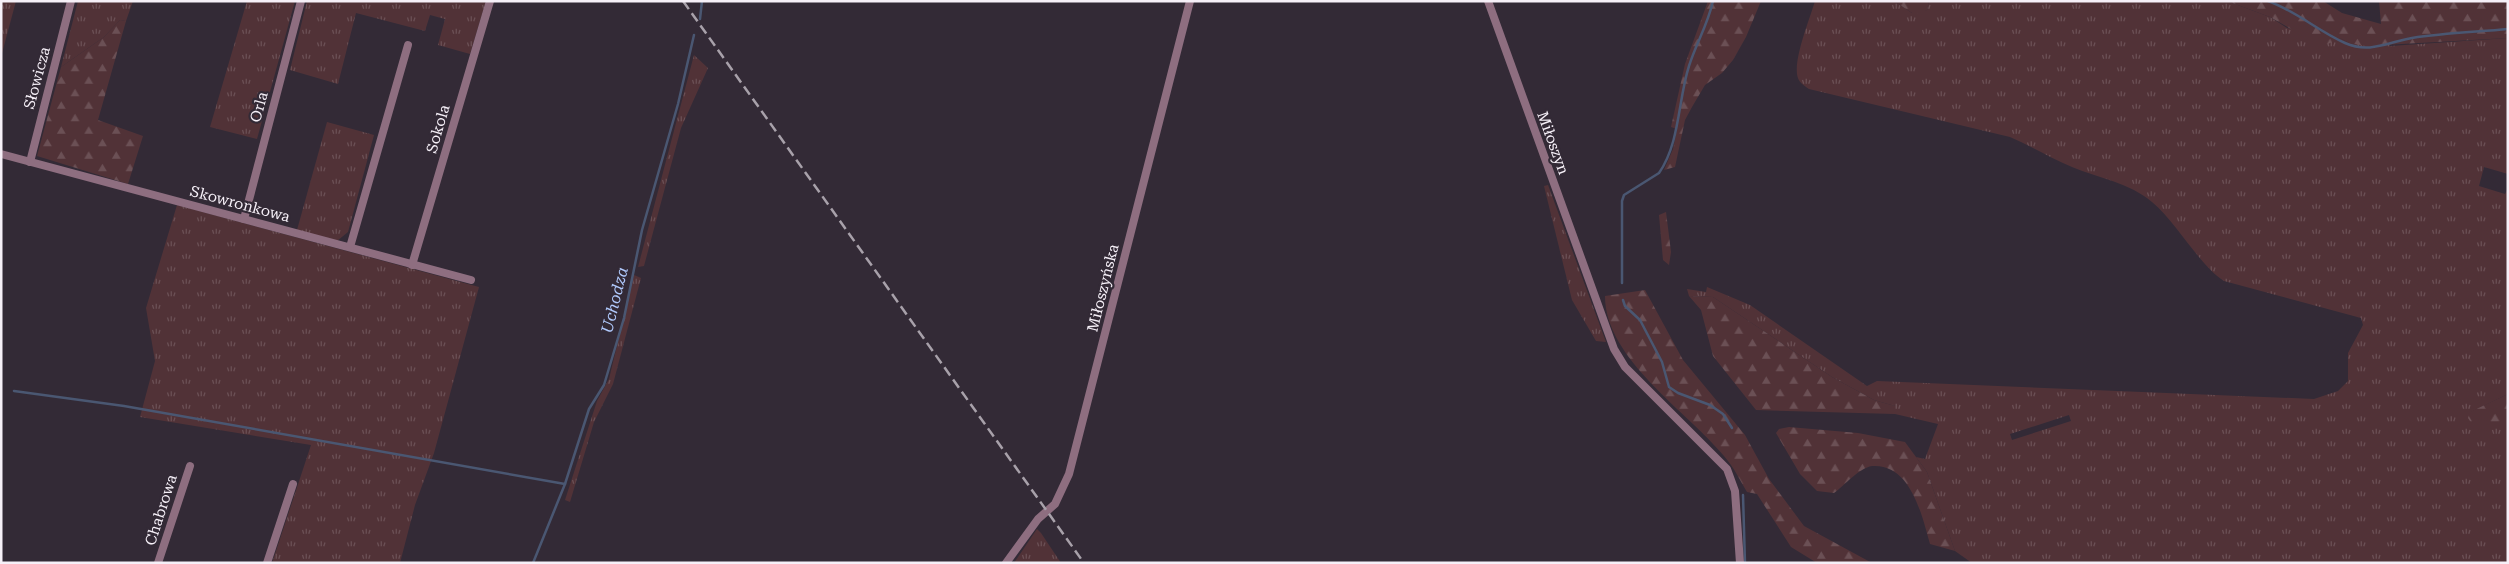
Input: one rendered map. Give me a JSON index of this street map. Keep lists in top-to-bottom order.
{
  "streets": {
    "street": [
      "Słowicza",
      "Orla",
      "Sokola",
      "Miłoszyn",
      "Skowronkowa",
      "Miłoszyńska",
      "Chabrowa"
    ]
  },
  "crossings": [
    ["Słowicza", "Skowronkowa"],
    ["Orla", "Skowronkowa"],
    ["Sokola", "Skowronkowa"]
  ],
  "water": ["Uchodza"]
}
